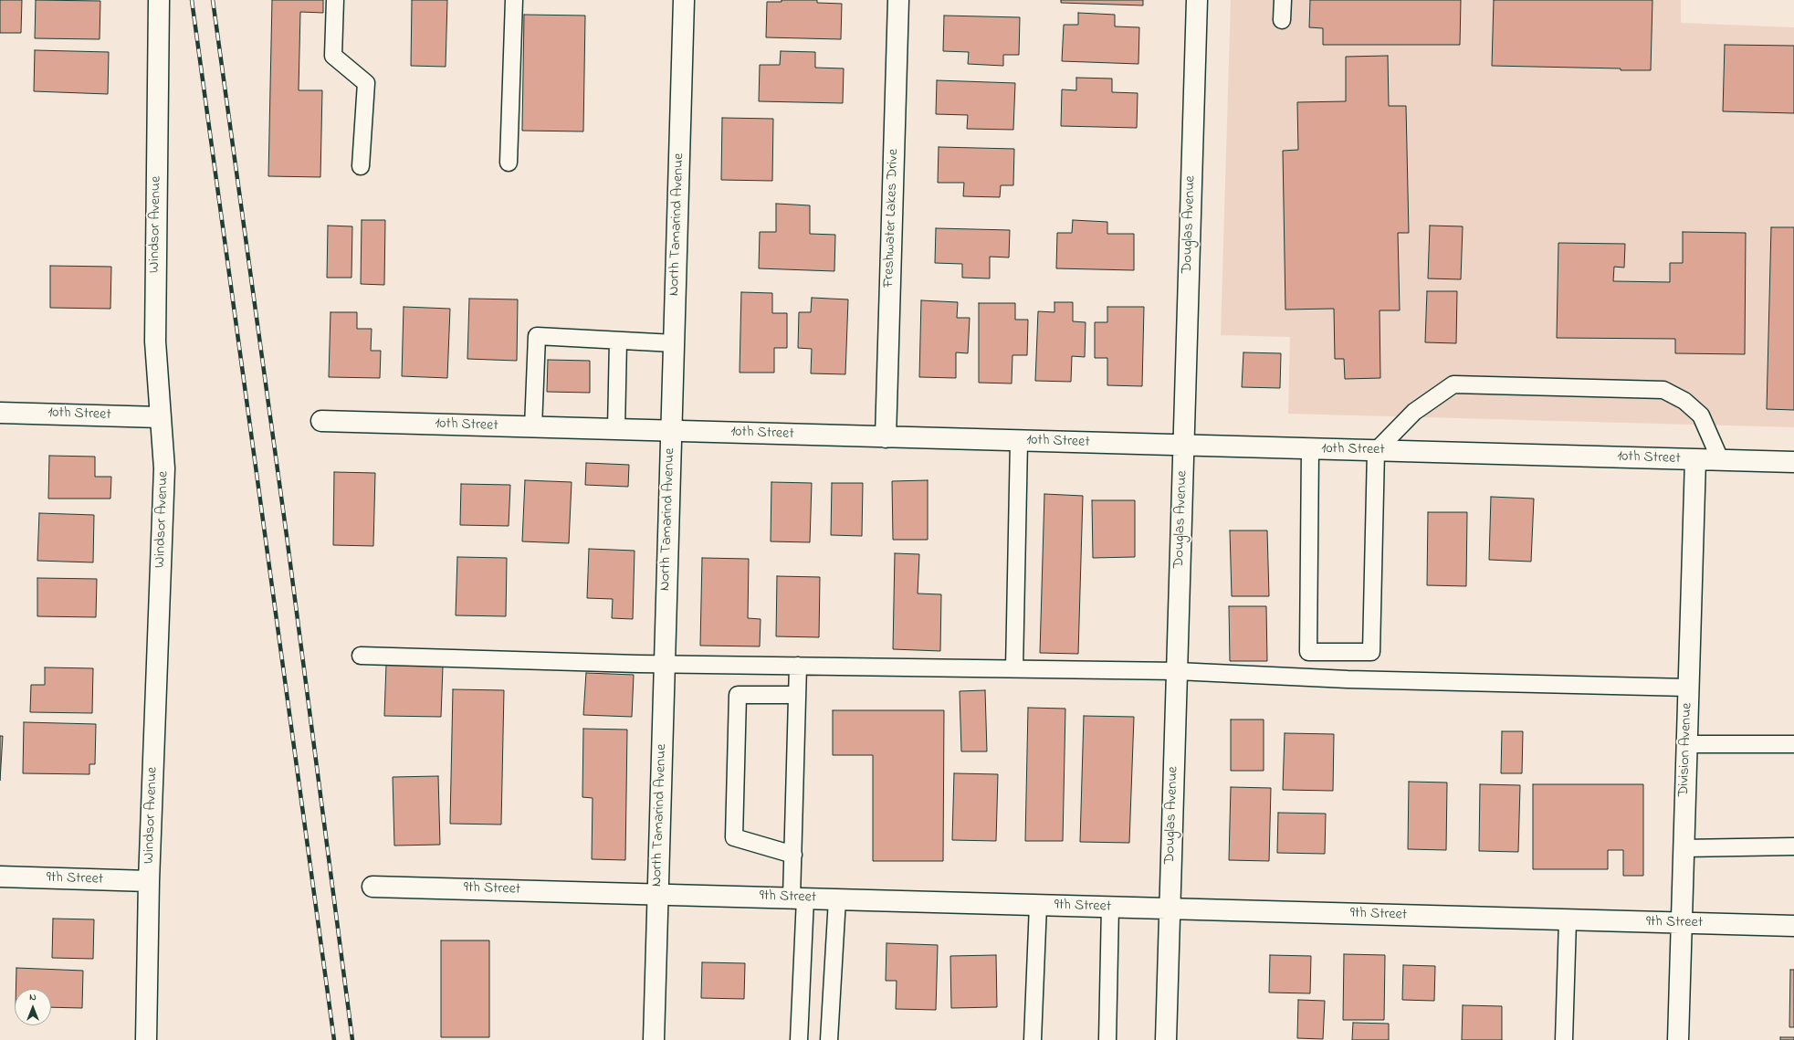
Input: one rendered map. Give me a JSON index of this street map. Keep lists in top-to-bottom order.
{
  "streets": {
    "street": [
      "Freshwater Lakes Drive",
      "Windsor Avenue",
      "North Tamarind Avenue",
      "Douglas Avenue",
      "10th Street",
      "Division Avenue",
      "9th Street"
    ]
  },
  "crossings": [
    ["Freshwater Lakes Drive", "10th Street"],
    ["Windsor Avenue", "10th Street"],
    ["Windsor Avenue", "9th Street"],
    ["North Tamarind Avenue", "10th Street"],
    ["North Tamarind Avenue", "9th Street"],
    ["Douglas Avenue", "10th Street"],
    ["Douglas Avenue", "9th Street"],
    ["10th Street", "Division Avenue"],
    ["Division Avenue", "9th Street"]
  ],
  "north": "top"
}
